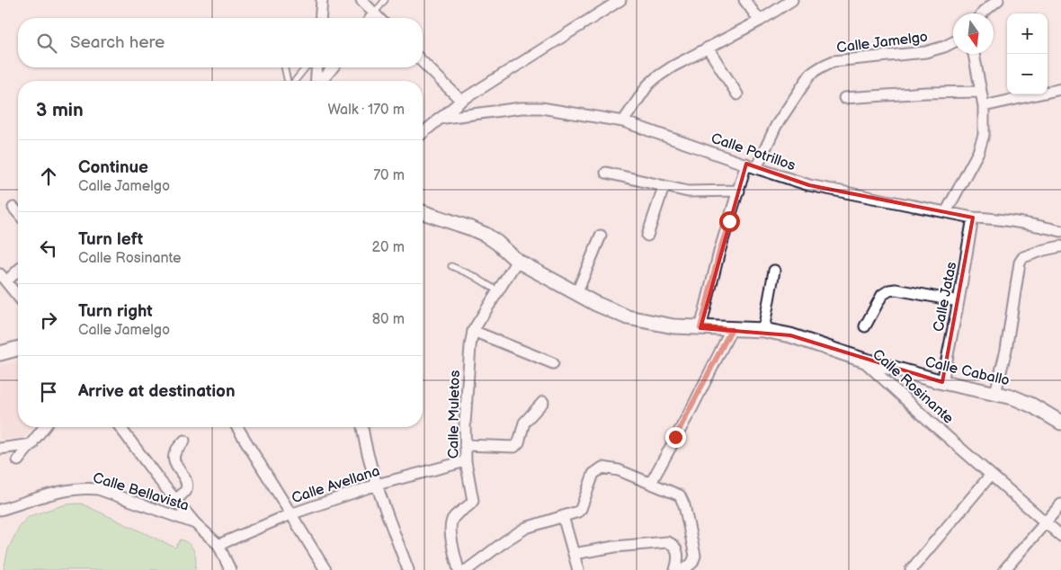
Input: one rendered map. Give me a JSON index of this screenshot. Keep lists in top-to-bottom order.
{
  "streets": {
    "street": [
      "Calle Jamelgo",
      "Calle Potrillos",
      "Calle Jatas",
      "Calle Caballo",
      "Calle Rosinante",
      "Calle Muletos",
      "Calle Avellana",
      "Calle Bellavista"
    ]
  },
  "crossings": [
    ["Calle Jamelgo", "Calle Potrillos"],
    ["Calle Jamelgo", "Calle Rosinante"],
    ["Calle Potrillos", "Calle Jatas"],
    ["Calle Jatas", "Calle Caballo"],
    ["Calle Caballo", "Calle Rosinante"],
    ["Calle Rosinante", "Calle Muletos"],
    ["Calle Muletos", "Calle Avellana"]
  ],
  "north": "bottom",
  "page": {
    "map_buttons": ["+", "−"],
    "search": "Search here",
    "heading": ["3 min", "Walk · 170 m"],
    "list": [
      ["Continue", "Calle Jamelgo", "70 m"],
      ["Turn left", "Calle Rosinante", "20 m"],
      ["Turn right", "Calle Jamelgo", "80 m"],
      "Arrive at destination"
    ]
  }
}
